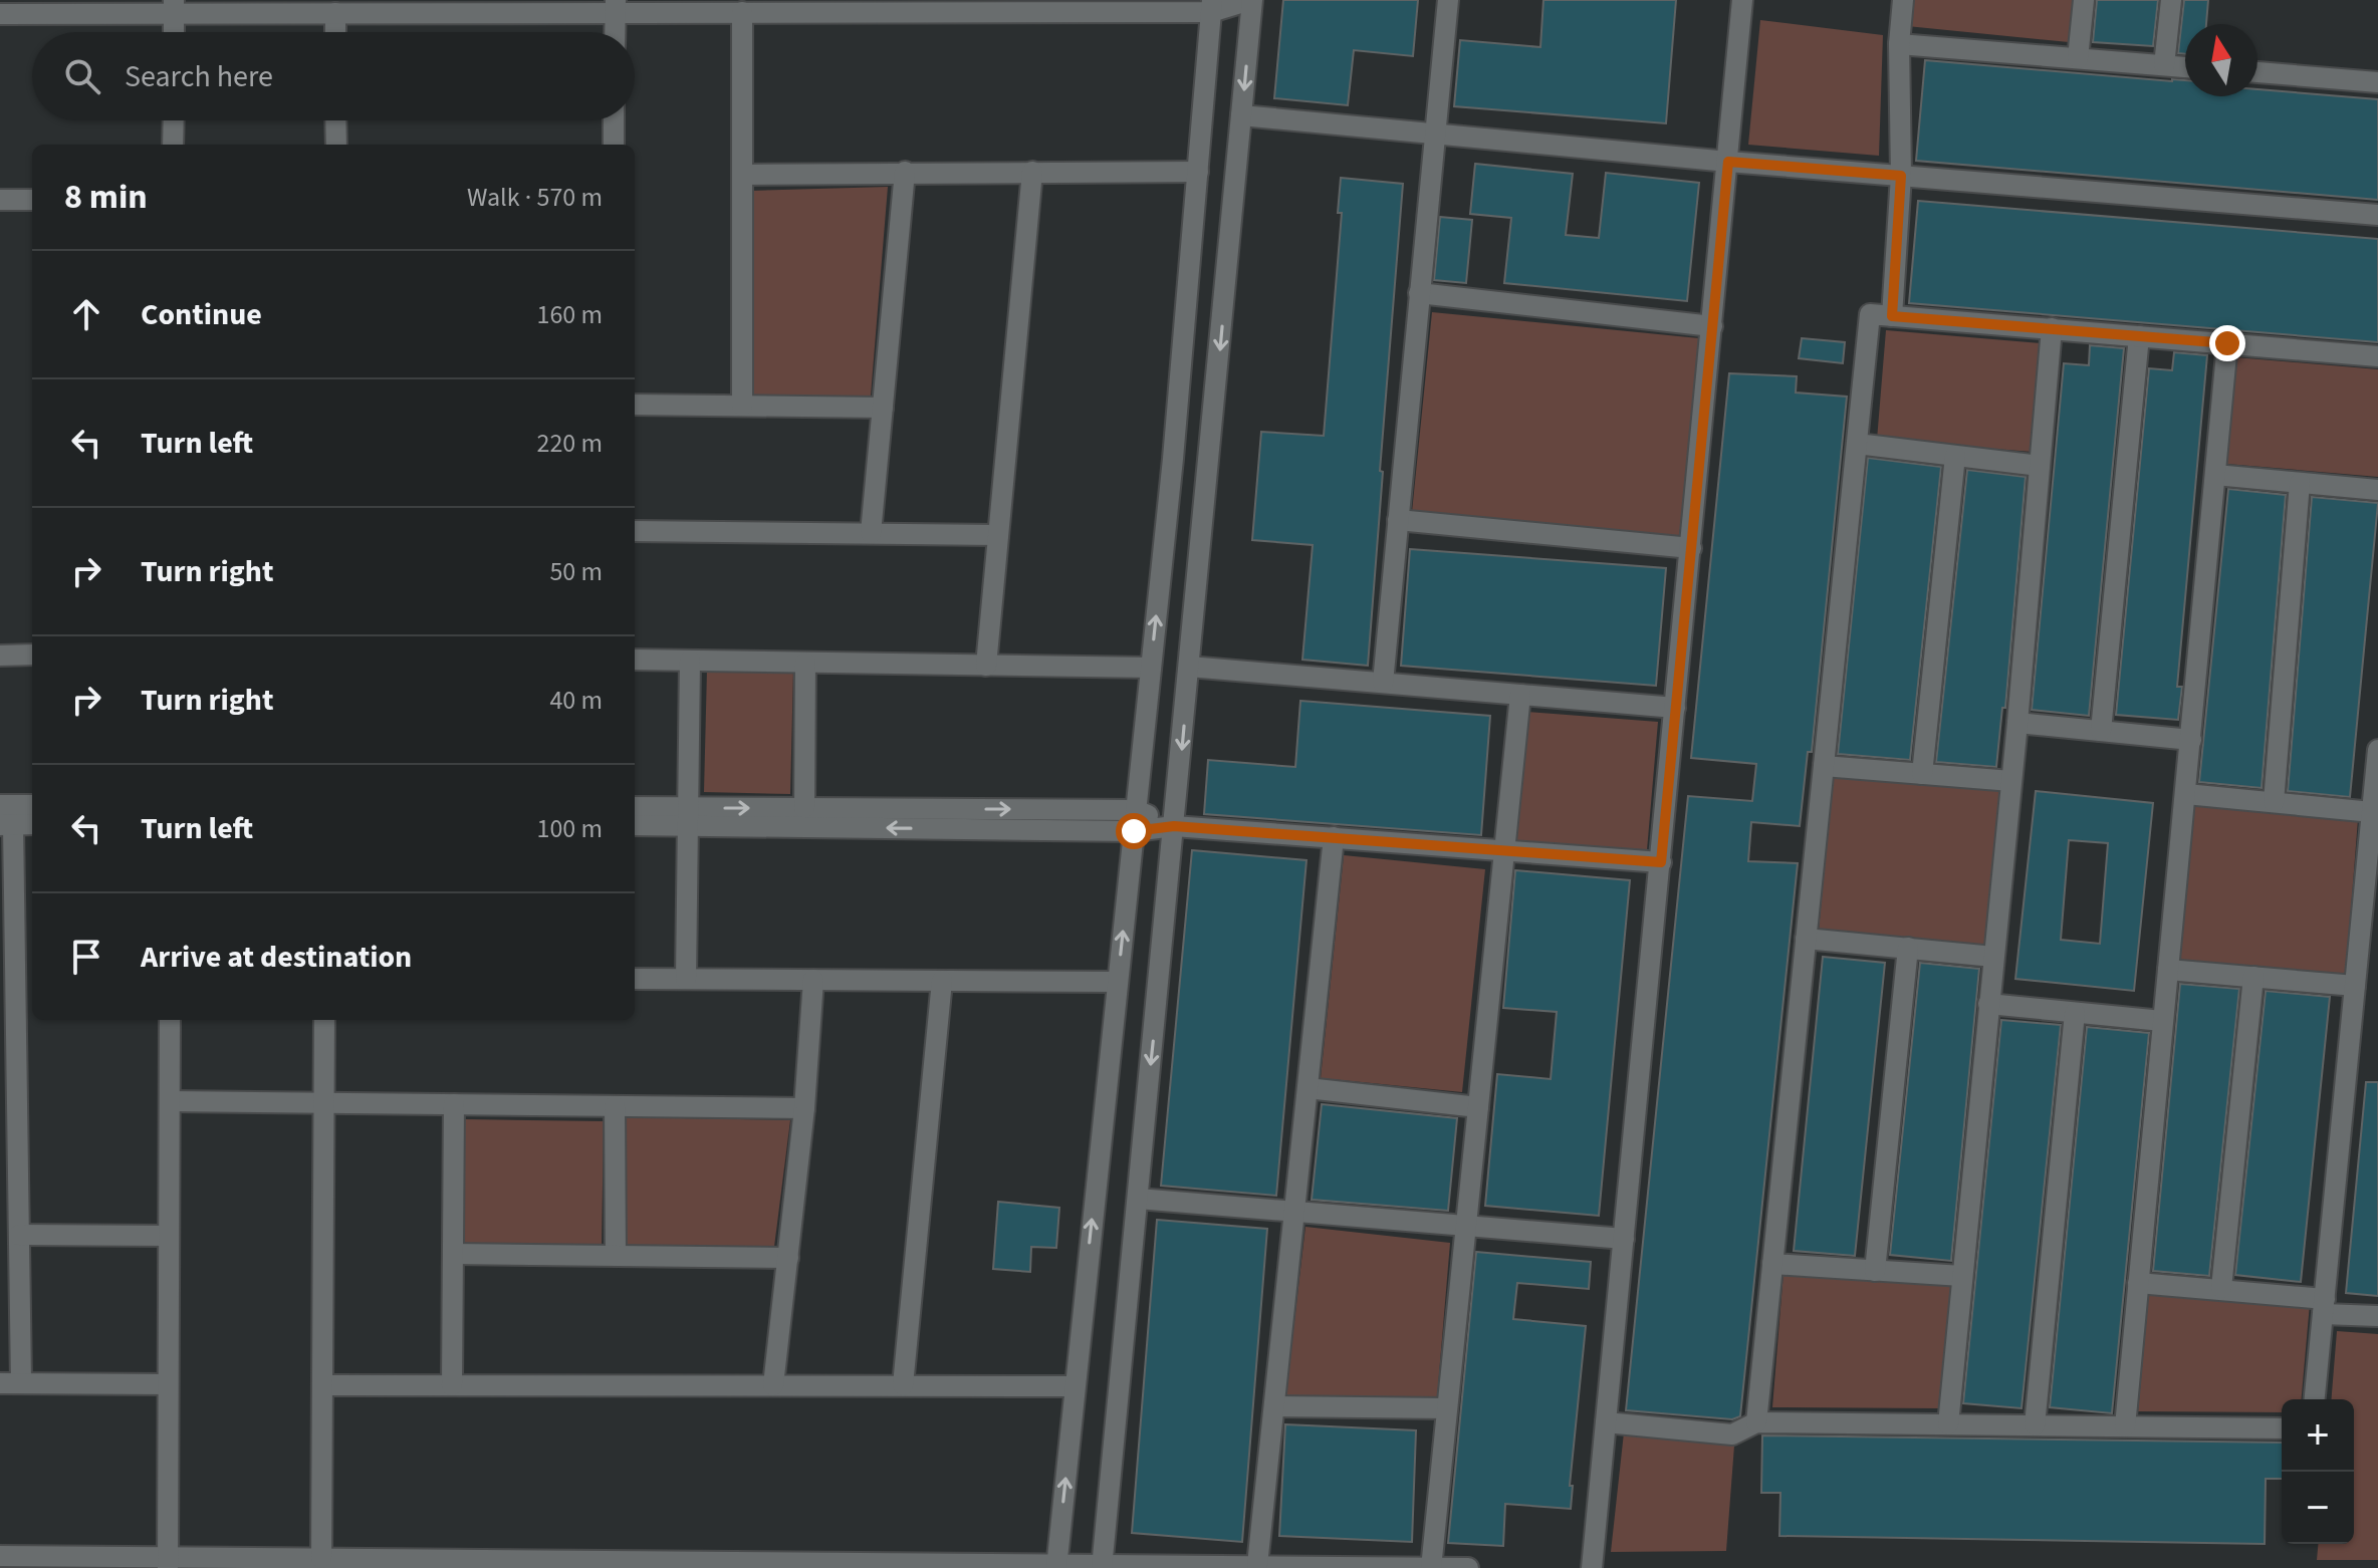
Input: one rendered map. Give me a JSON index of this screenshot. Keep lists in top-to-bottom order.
{
  "north": "top",
  "page": {
    "search": "Search here",
    "heading": ["8 min", "Walk · 570 m"],
    "list": [
      ["Continue", "160 m"],
      ["Turn left", "220 m"],
      ["Turn right", "50 m"],
      ["Turn right", "40 m"],
      ["Turn left", "100 m"],
      "Arrive at destination"
    ],
    "map_buttons": ["+", "−"]
  }
}
